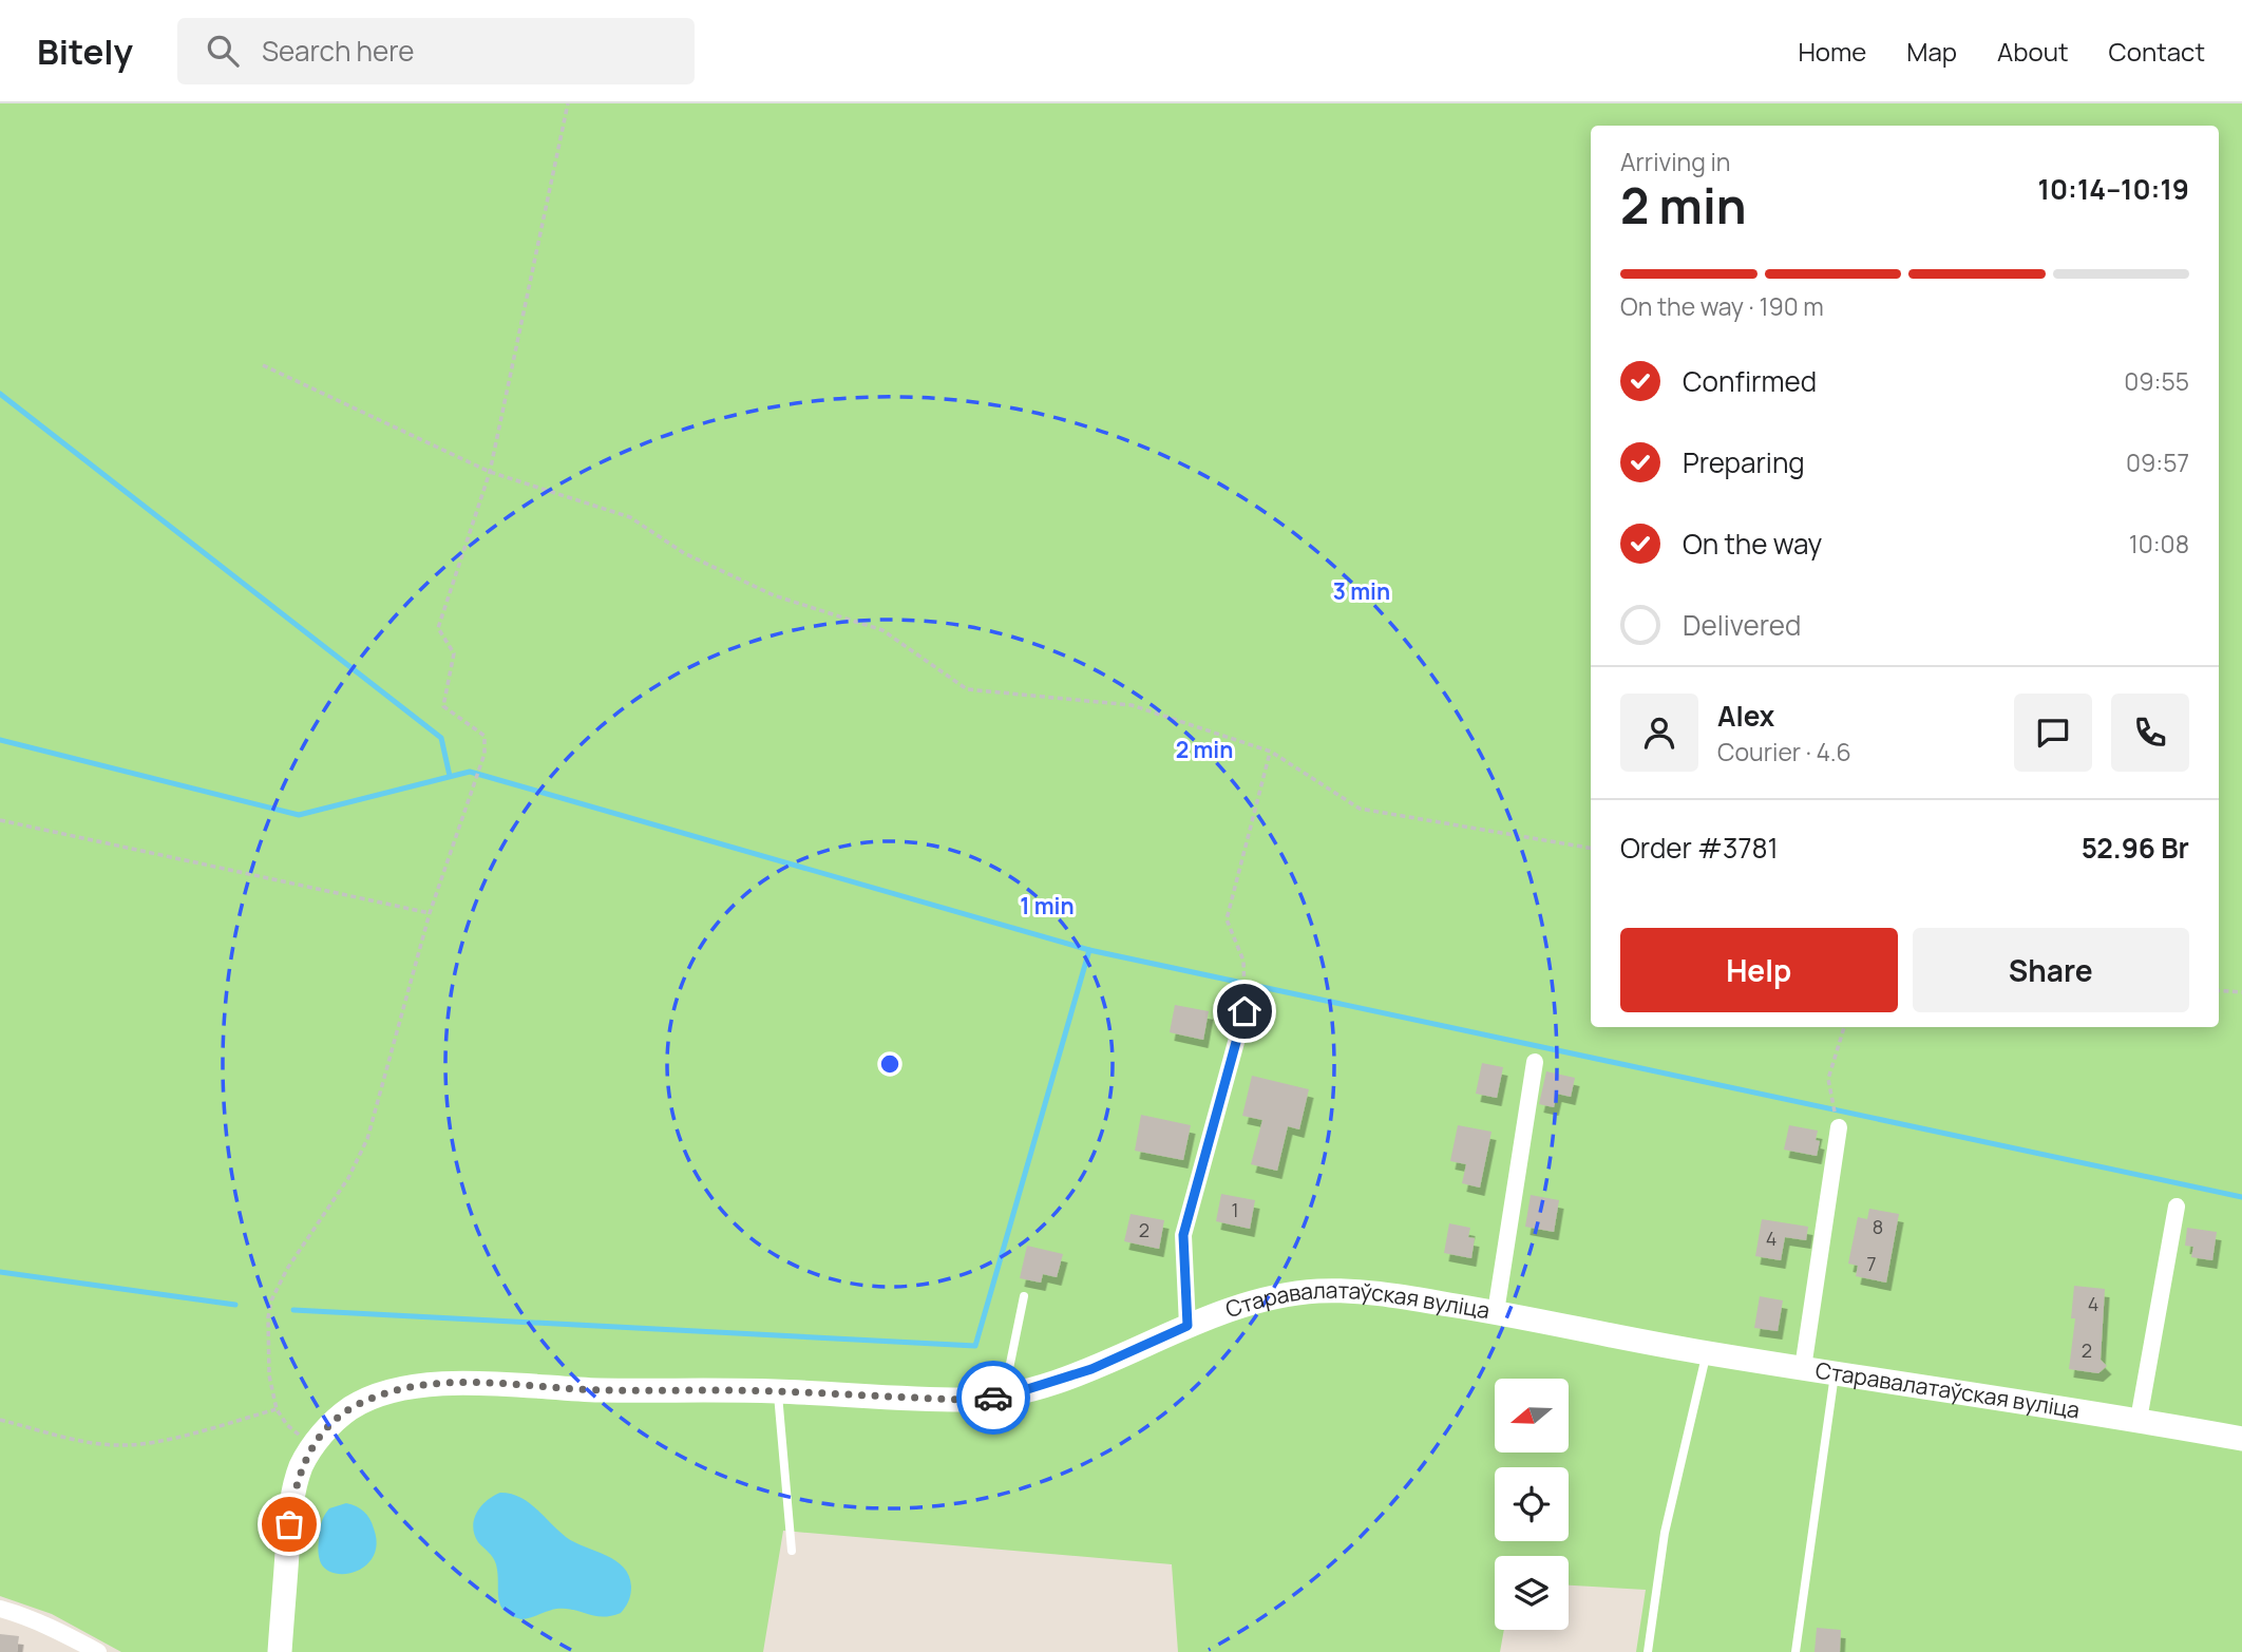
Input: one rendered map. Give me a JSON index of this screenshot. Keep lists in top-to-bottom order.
{
  "streets": {
    "street": ["Старавалатаўская вуліца"]
  },
  "house_numbers": [
    "1",
    "8",
    "2",
    "4",
    "7",
    "4",
    "2"
  ],
  "north": "left",
  "page": {
    "header": "Bitely",
    "search": "Search here",
    "nav": [
      "Home",
      "Map",
      "About",
      "Contact"
    ],
    "heading": ["2 min", "Arriving in", "10:14–10:19"],
    "panel": [
      "Alex",
      "Courier · 4.6",
      "Order #3781",
      "52.96 Br"
    ],
    "bar": "On the way · 190 m",
    "list": [
      ["Confirmed", "09:55"],
      ["Preparing", "09:57"],
      ["On the way", "10:08"],
      "Delivered"
    ],
    "buttons": ["Help", "Share"]
  },
  "rings": ["3 min", "2 min", "1 min"]
}
